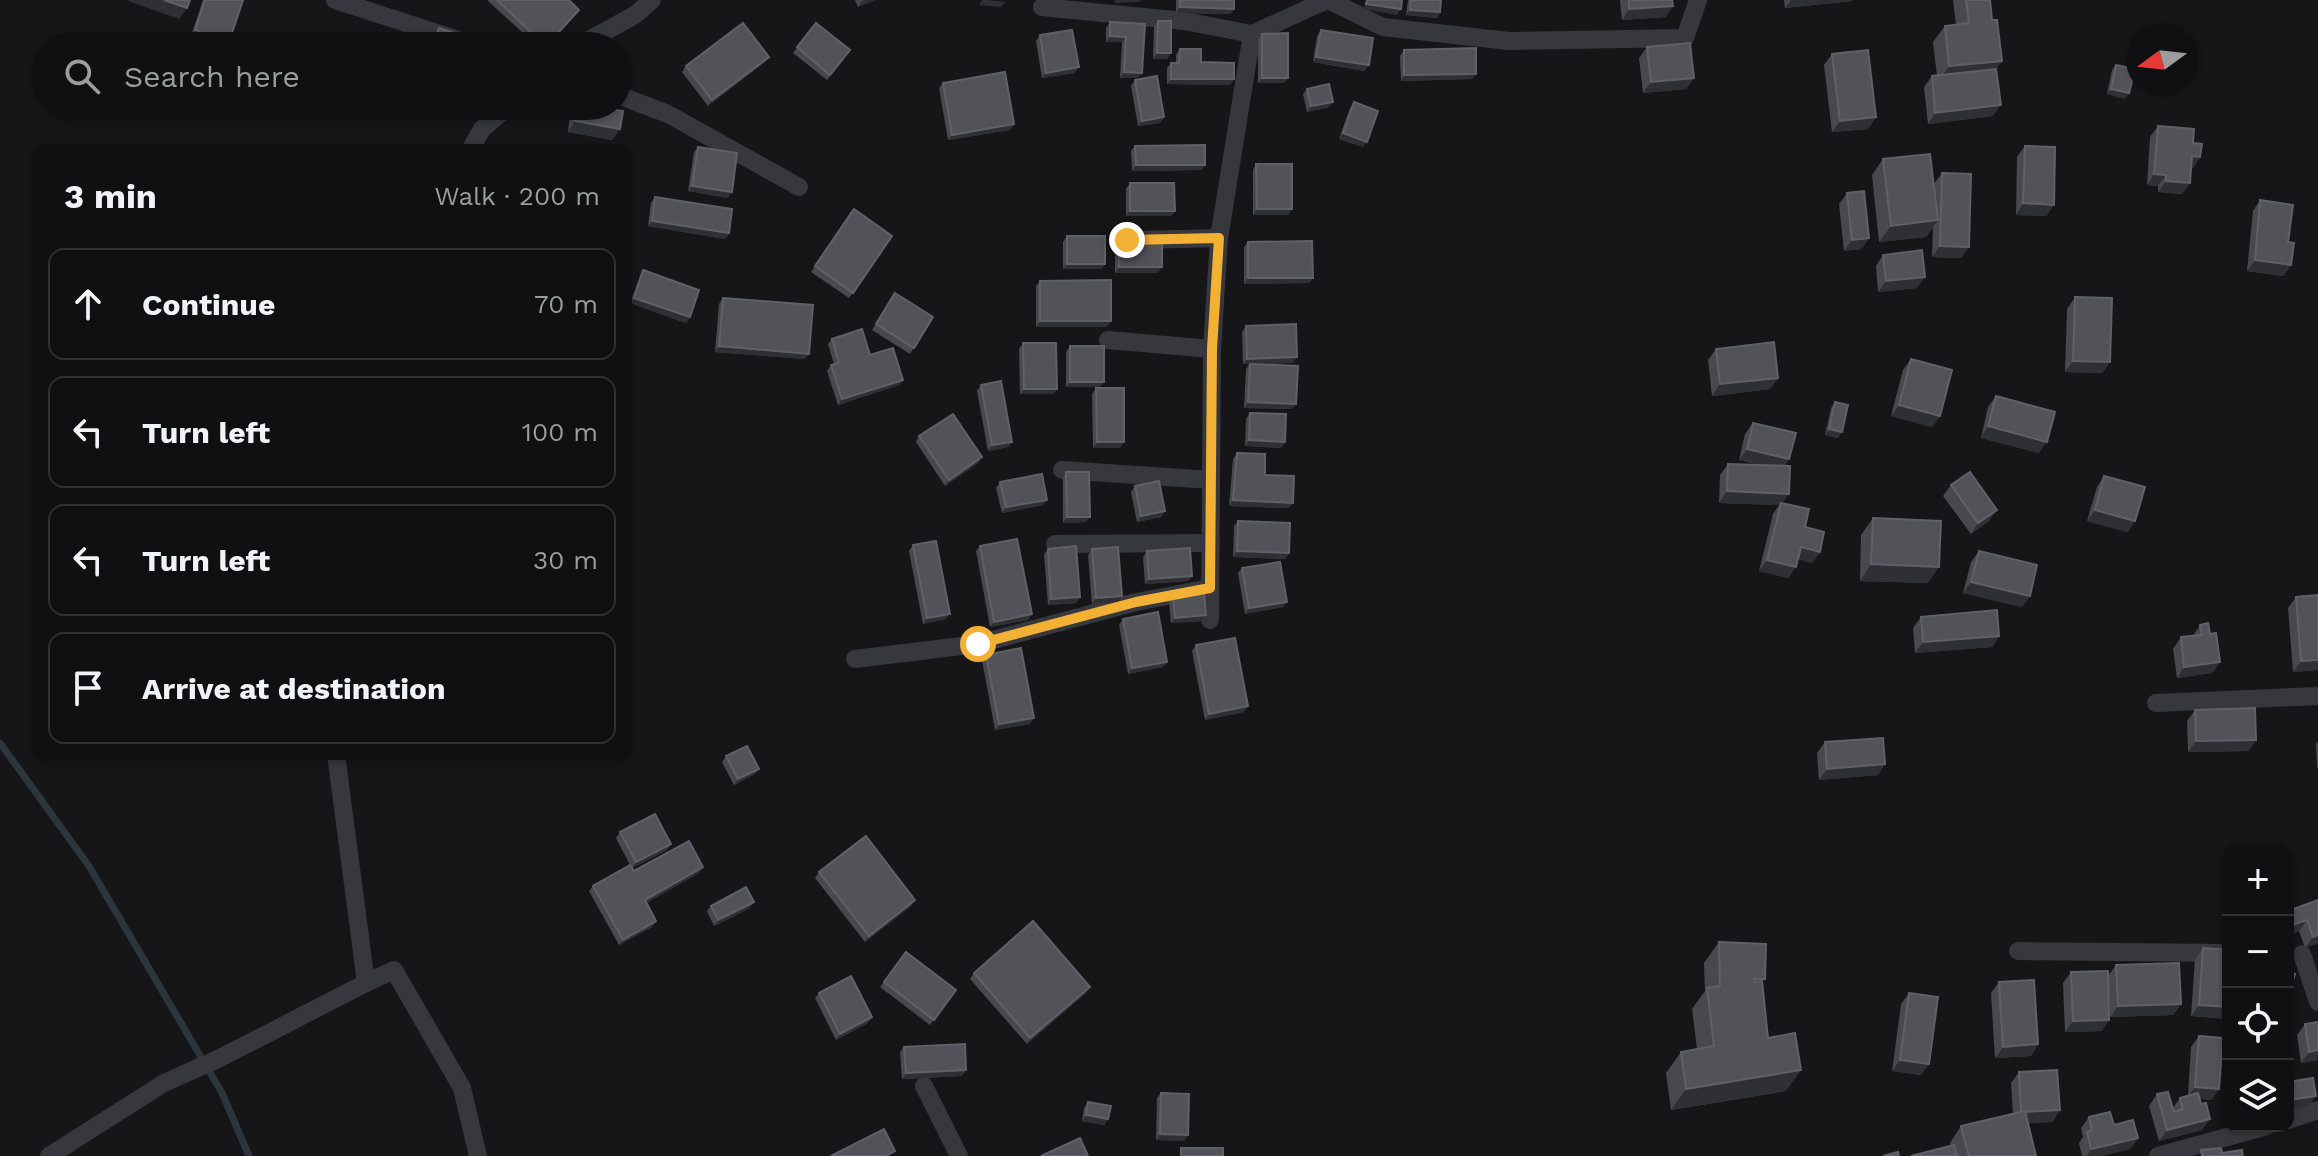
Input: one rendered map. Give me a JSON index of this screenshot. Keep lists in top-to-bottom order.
{
  "north": "left",
  "page": {
    "search": "Search here",
    "heading": ["3 min", "Walk · 200 m"],
    "list": [
      ["Continue", "70 m"],
      ["Turn left", "100 m"],
      ["Turn left", "30 m"],
      "Arrive at destination"
    ],
    "map_buttons": ["+", "−"]
  }
}
